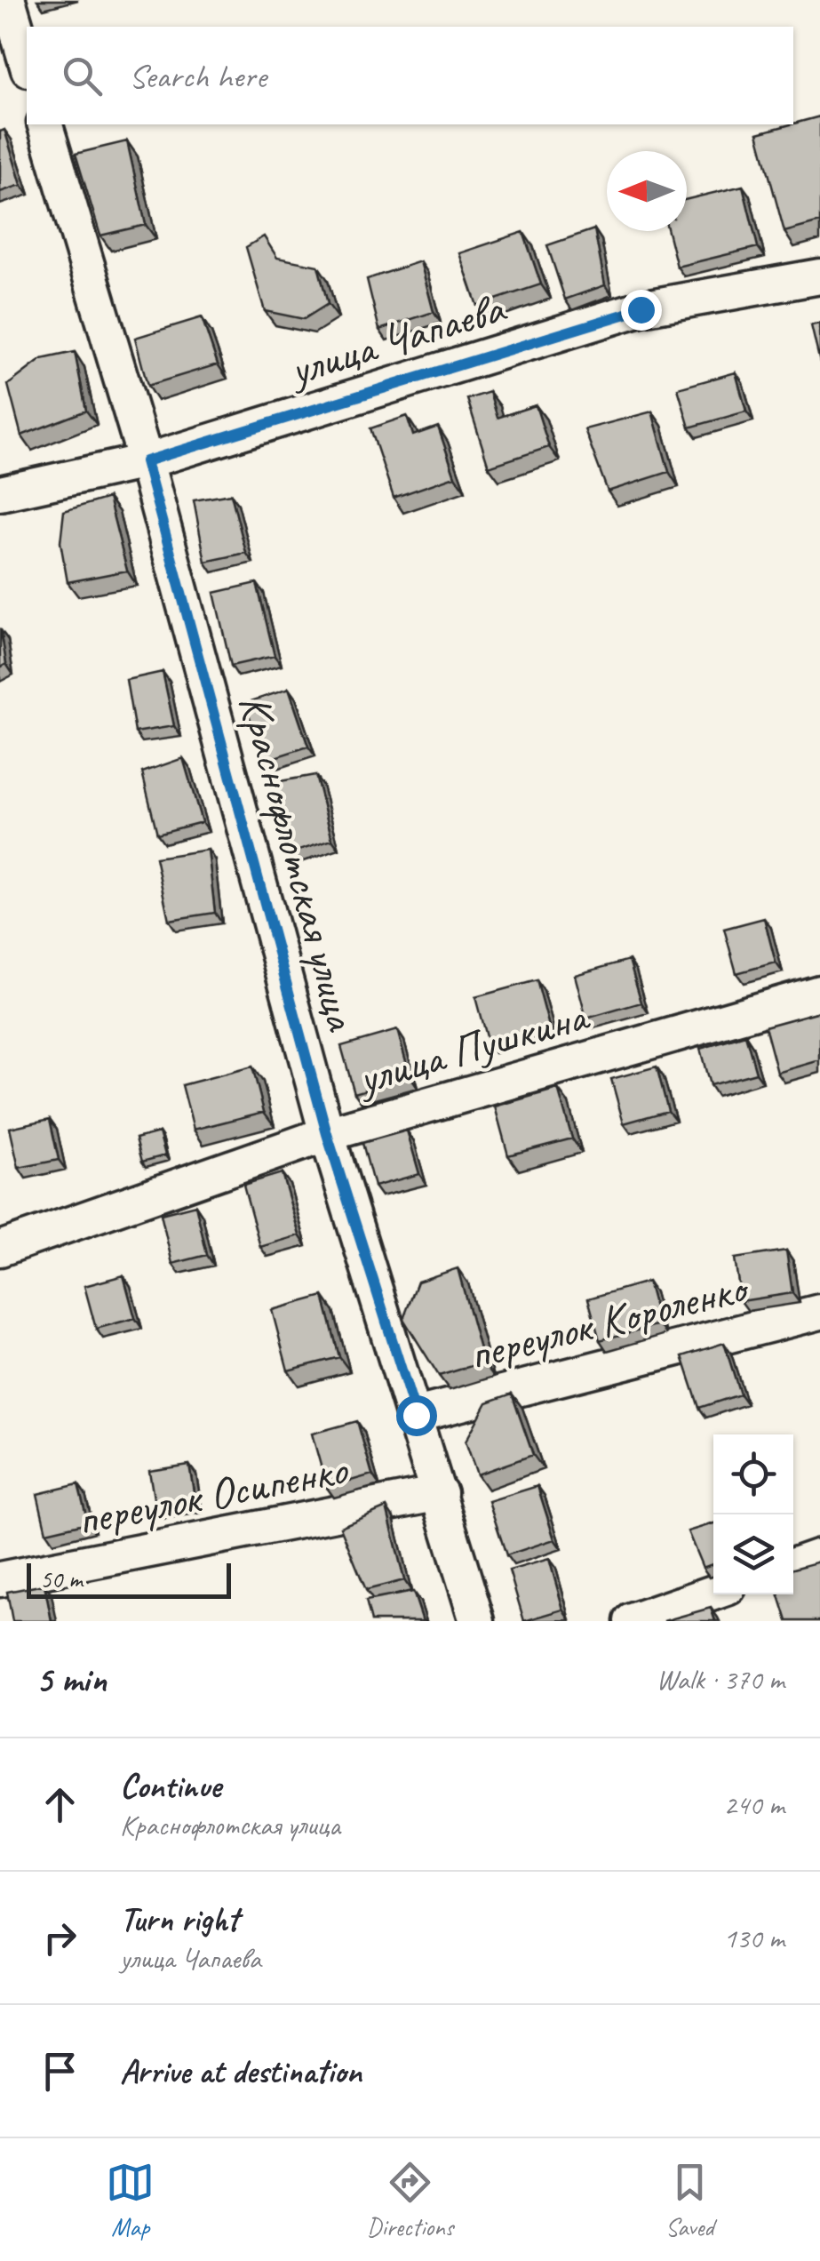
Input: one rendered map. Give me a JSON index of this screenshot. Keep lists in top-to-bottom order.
{
  "streets": {
    "street": [
      "улица Чапаева",
      "Краснофлотская улица",
      "улица Пушкина",
      "переулок Короленко",
      "переулок Осипенко"
    ]
  },
  "crossings": [
    ["улица Чапаева", "Краснофлотская улица"],
    ["Краснофлотская улица", "улица Пушкина"],
    ["Краснофлотская улица", "переулок Короленко"],
    ["Краснофлотская улица", "переулок Осипенко"]
  ],
  "scale_bar": "50 m",
  "north": "left",
  "page": {
    "search": "Search here",
    "scale": "50 m",
    "heading": ["5 min", "Walk · 370 m"],
    "list": [
      ["Continue", "Краснофлотская улица", "240 m"],
      ["Turn right", "улица Чапаева", "130 m"],
      "Arrive at destination"
    ],
    "nav": ["Map", "Directions", "Saved"]
  }
}
